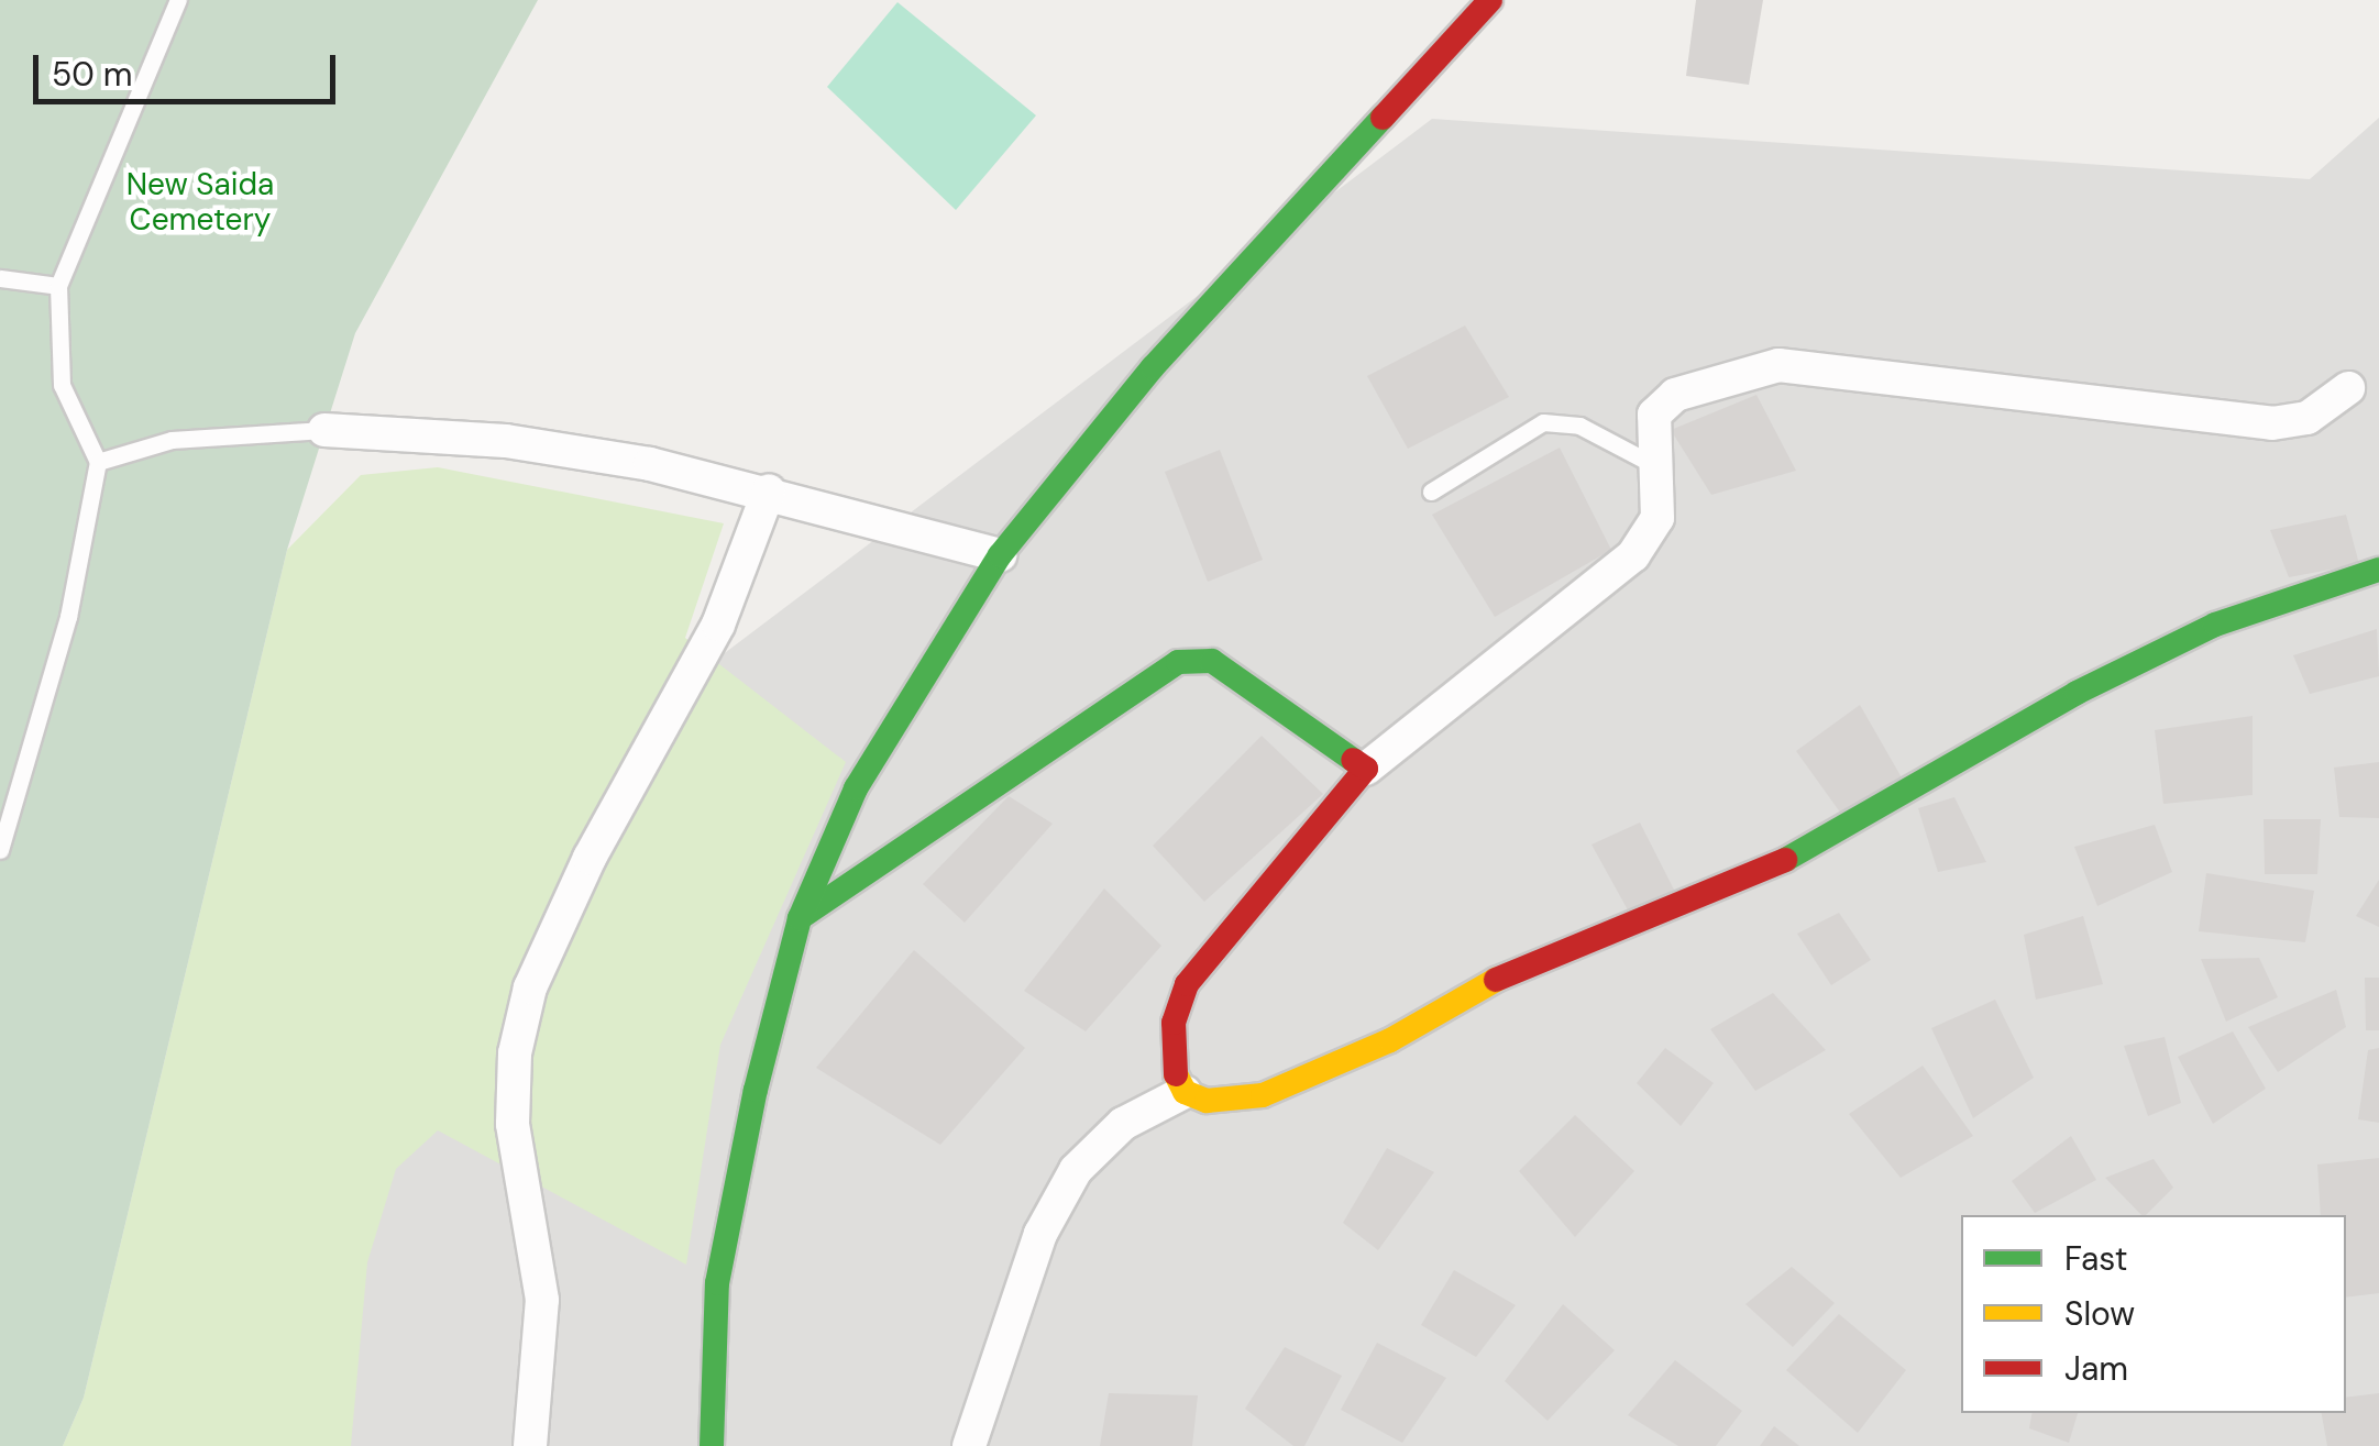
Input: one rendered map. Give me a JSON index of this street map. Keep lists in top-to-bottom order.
{
  "parks": ["New Saida Cemetery"],
  "legend": ["Fast", "Slow", "Jam"],
  "scale_bar": "50 m"
}
